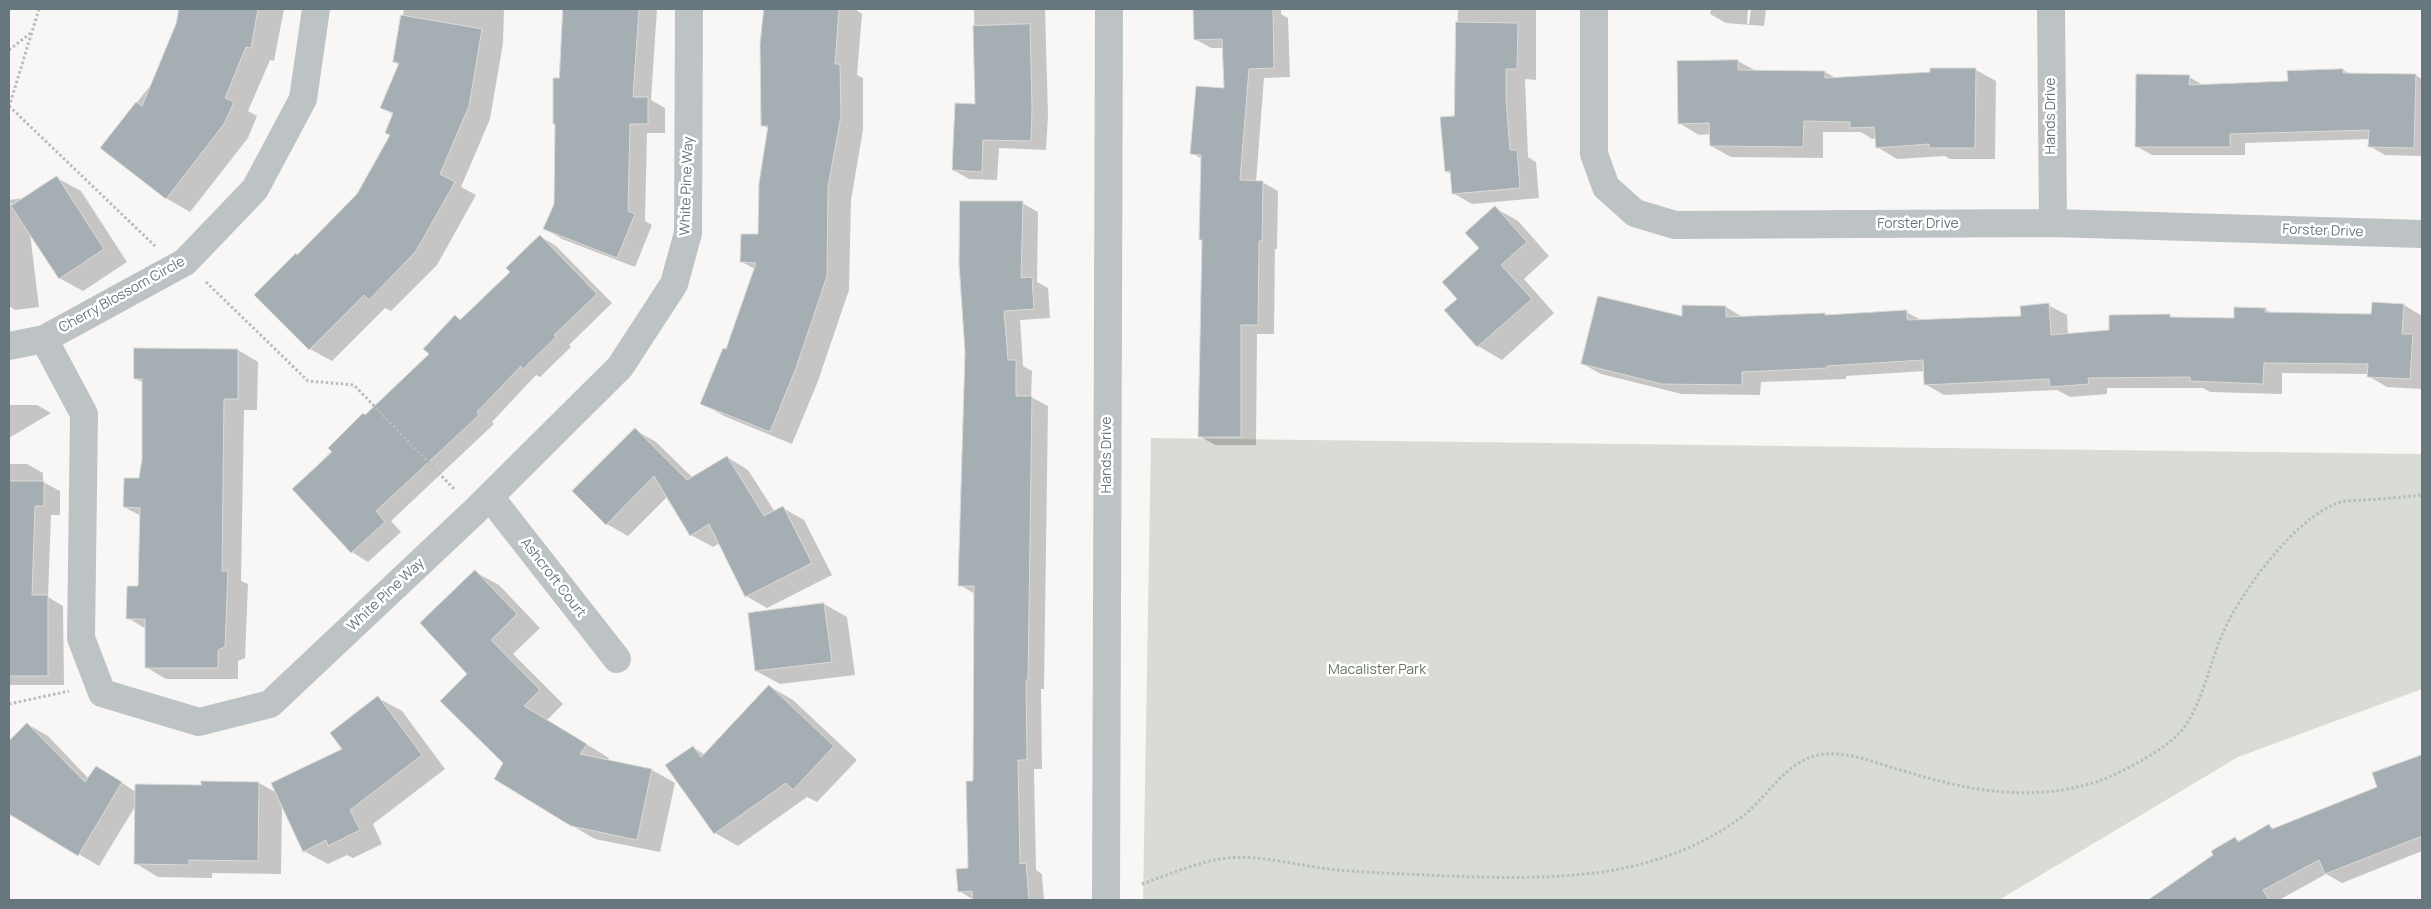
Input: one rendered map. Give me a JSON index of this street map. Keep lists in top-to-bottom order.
{
  "streets": {
    "street": [
      "Hands Drive",
      "White Pine Way",
      "Forster Drive",
      "Cherry Blossom Circle",
      "Ashcroft Court"
    ]
  },
  "crossings": [
    ["Hands Drive", "Forster Drive"],
    ["White Pine Way", "Ashcroft Court"]
  ],
  "parks": ["Macalister Park"]
}
